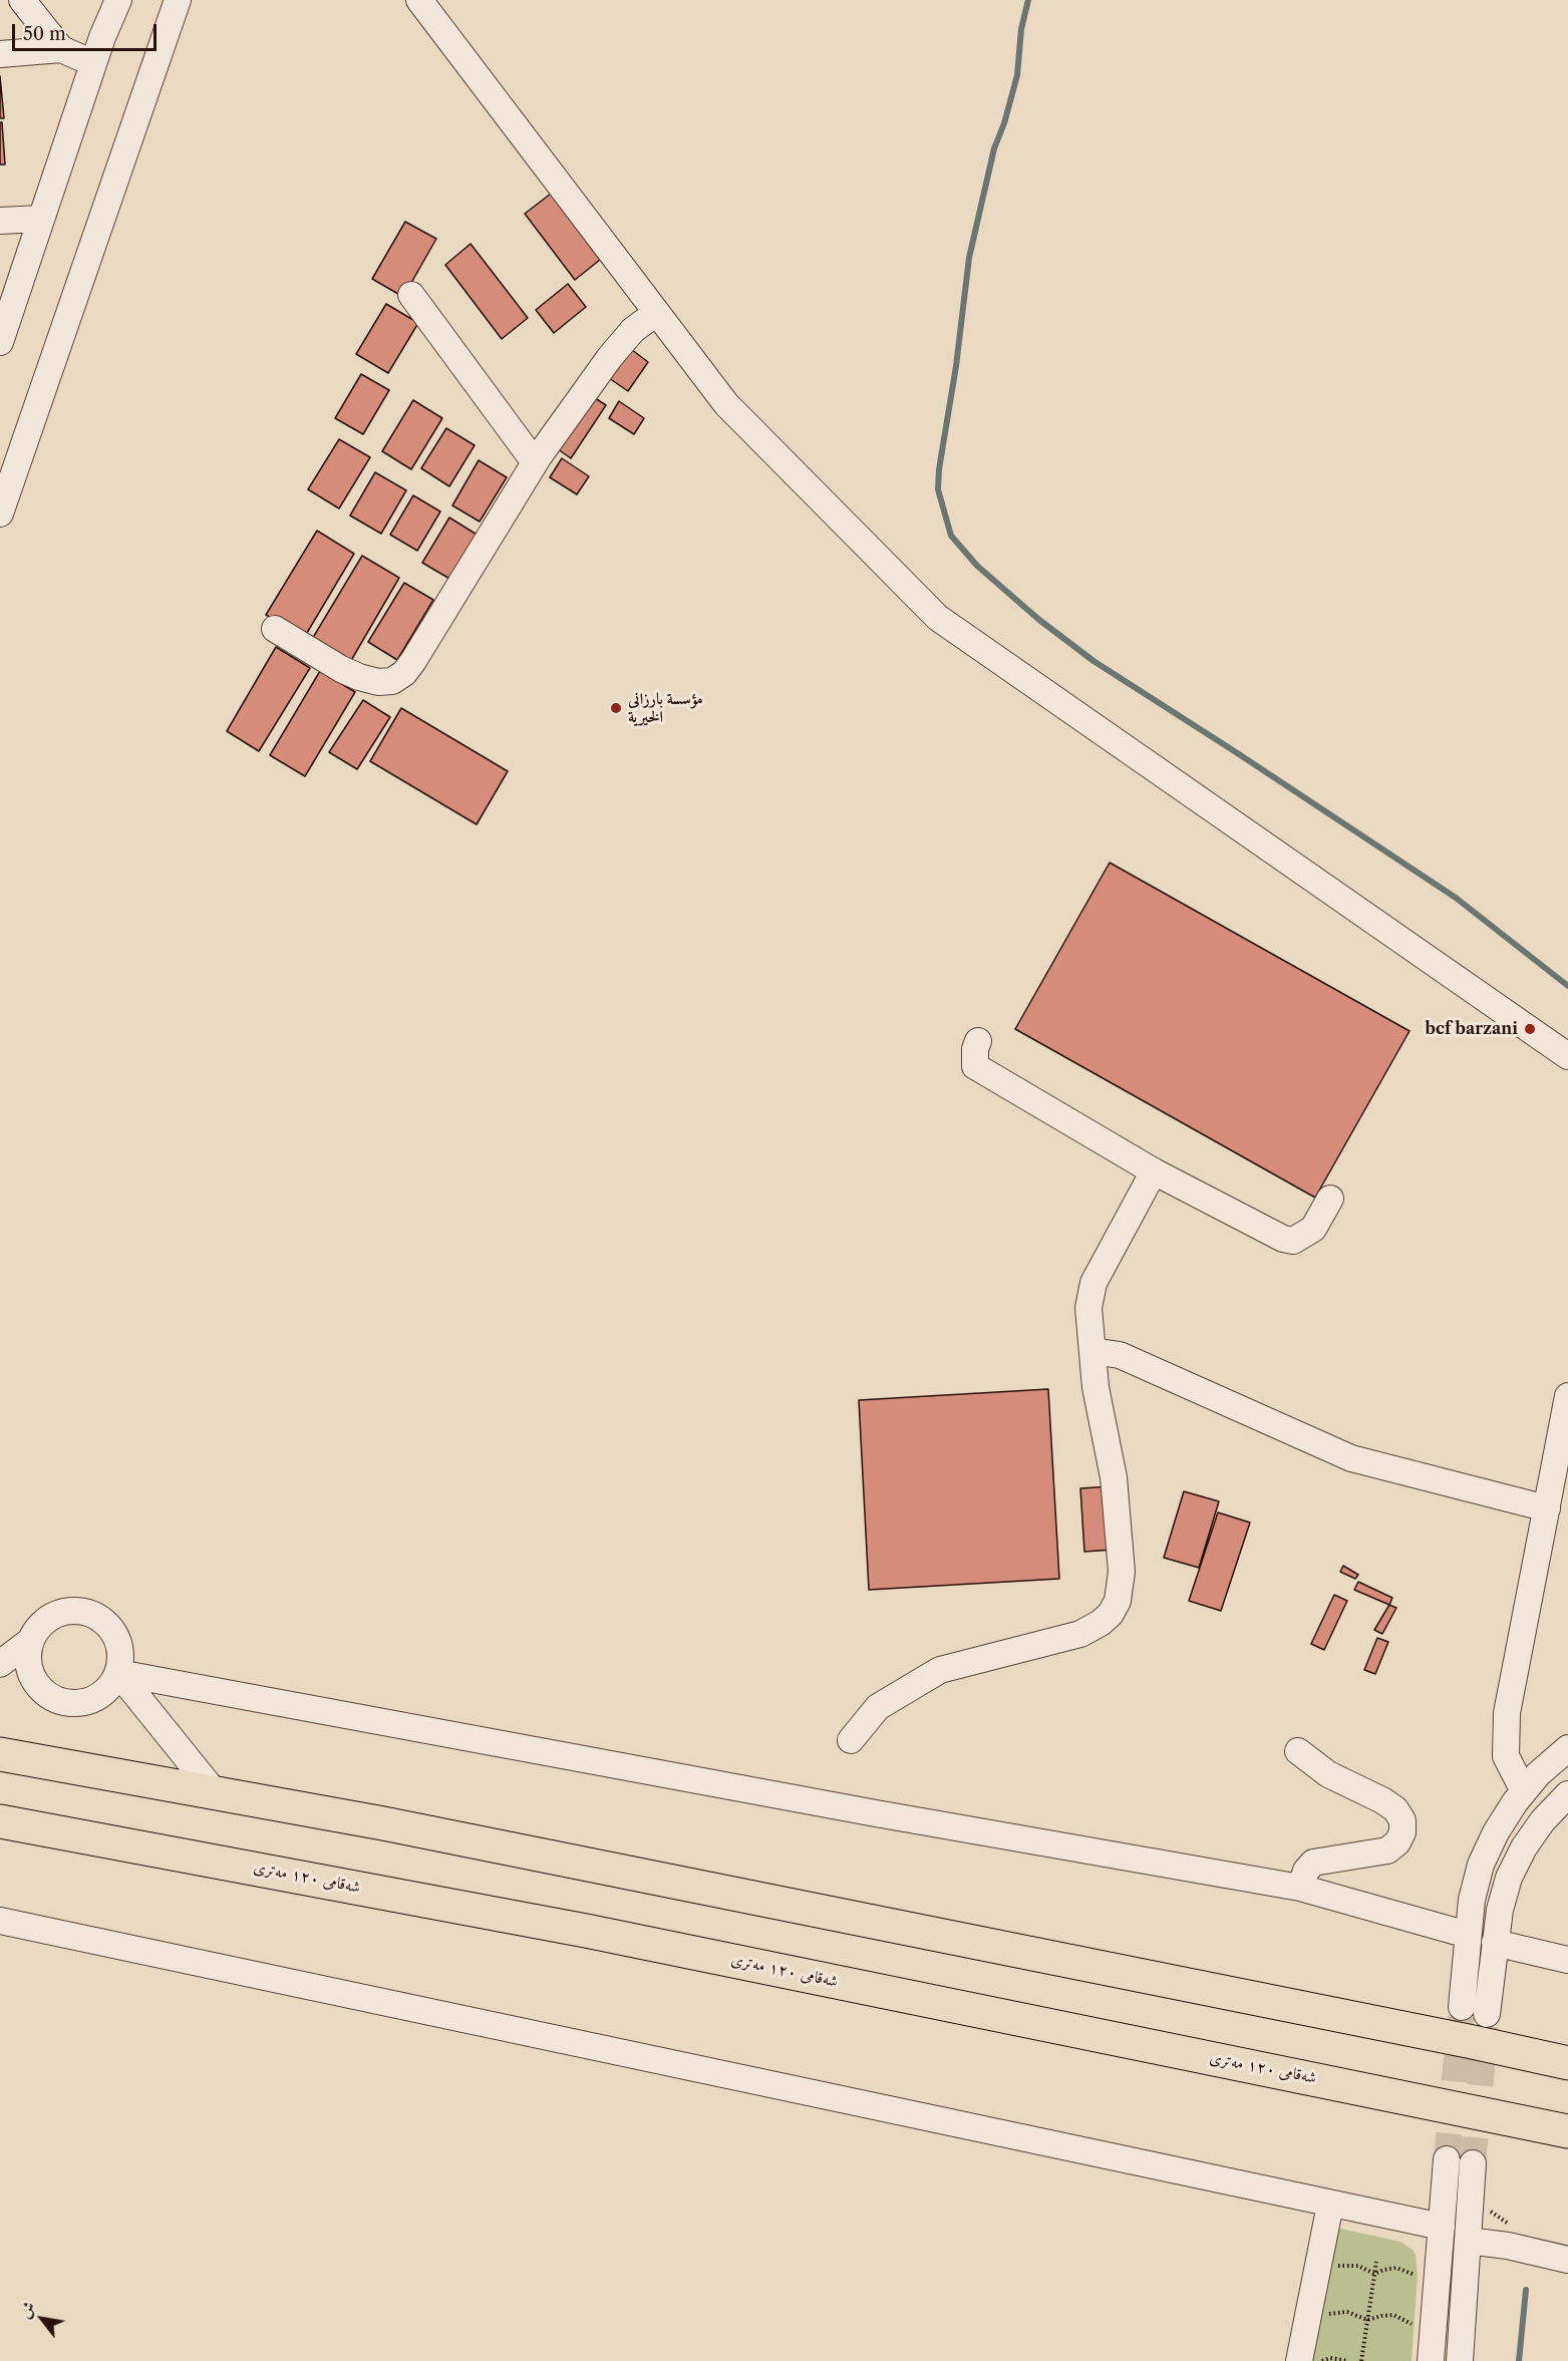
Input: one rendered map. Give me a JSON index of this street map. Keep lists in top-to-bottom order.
{
  "streets": {
    "highway": ["شەقامی ١٢٠ مەتری"]
  },
  "places": ["مؤسسة بارزانی الخیریة", "bcf barzani"],
  "scale_bar": "50 m",
  "north": "top left"
}
